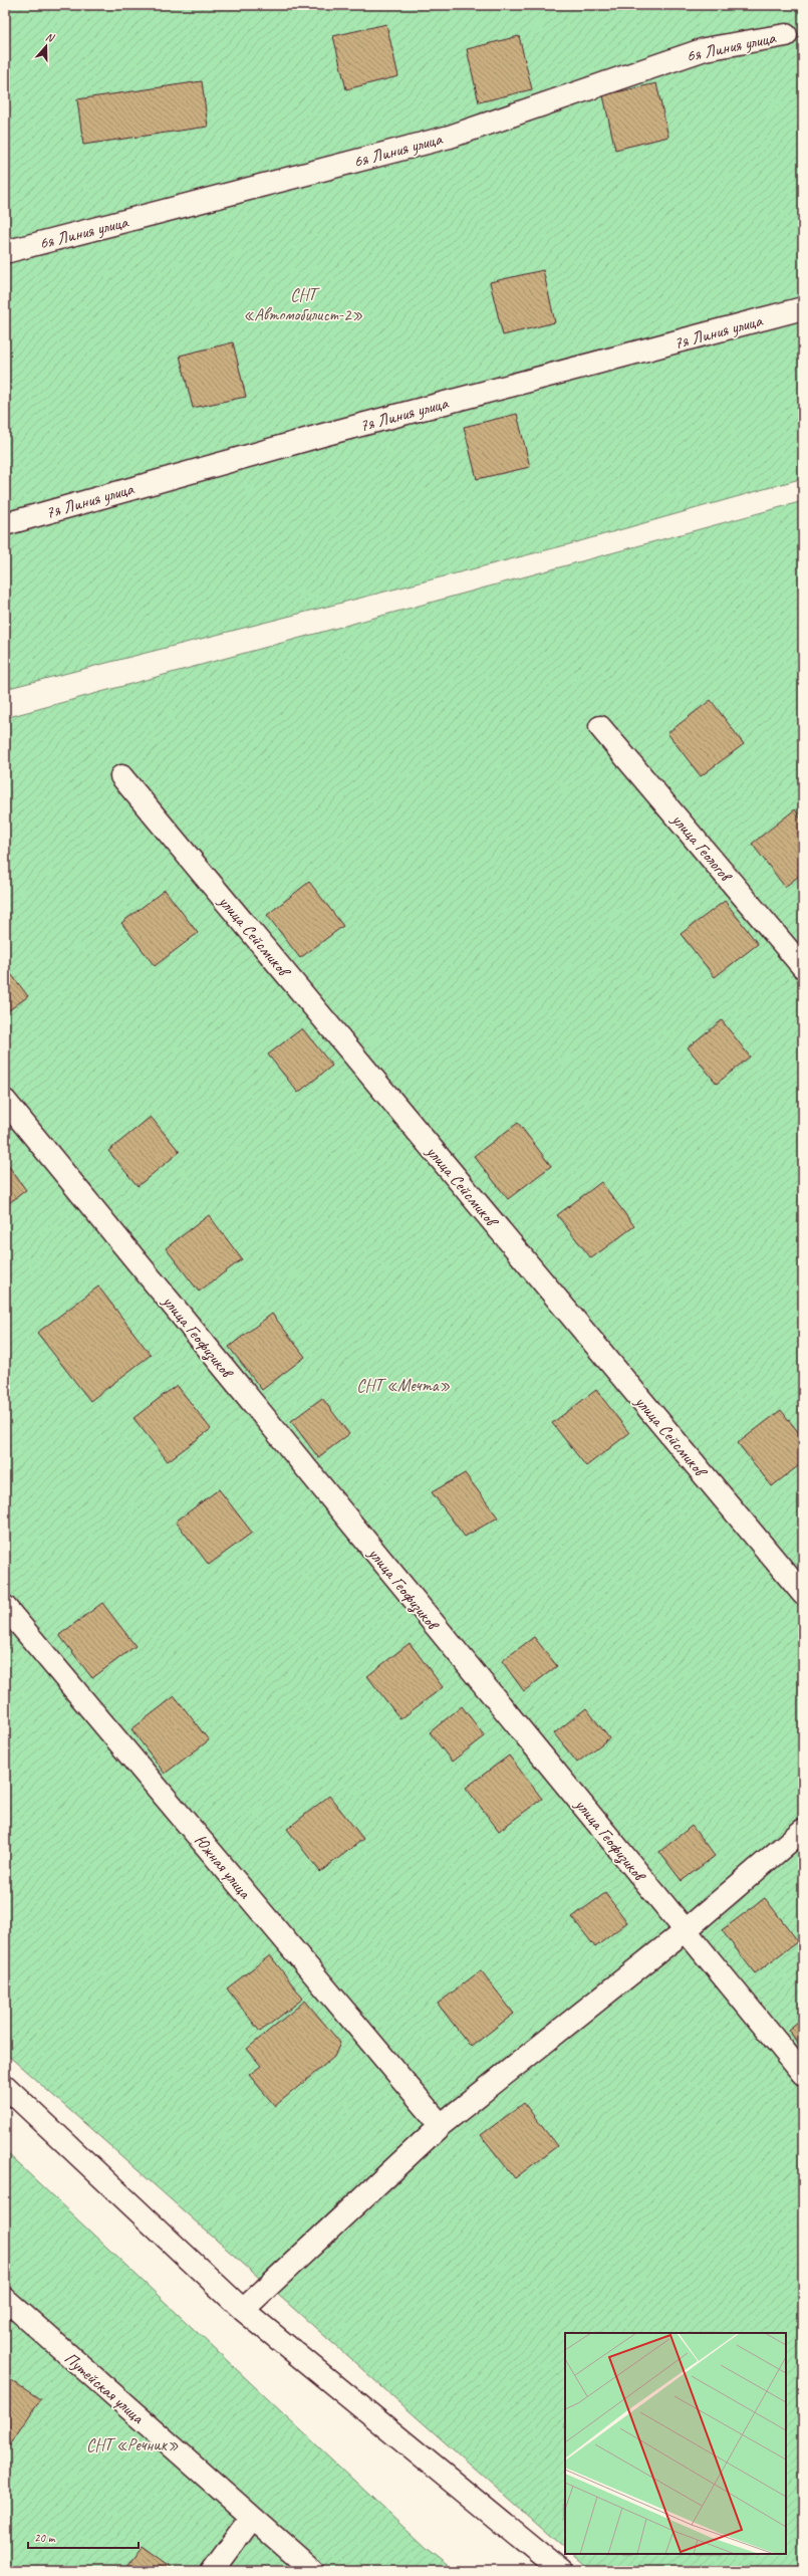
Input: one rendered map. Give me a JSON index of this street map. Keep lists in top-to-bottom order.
{
  "streets": {
    "street": [
      "6я Линия улица",
      "7я Линия улица",
      "улица Геологов",
      "улица Сейсмиков",
      "улица Геофизиков",
      "Южная улица",
      "Путейская улица"
    ]
  },
  "parks": ["СНТ «Автомобилист-2»", "СНТ «Мечта»", "СНТ «Речник»"],
  "scale_bar": "20 m",
  "north": "top"
}
